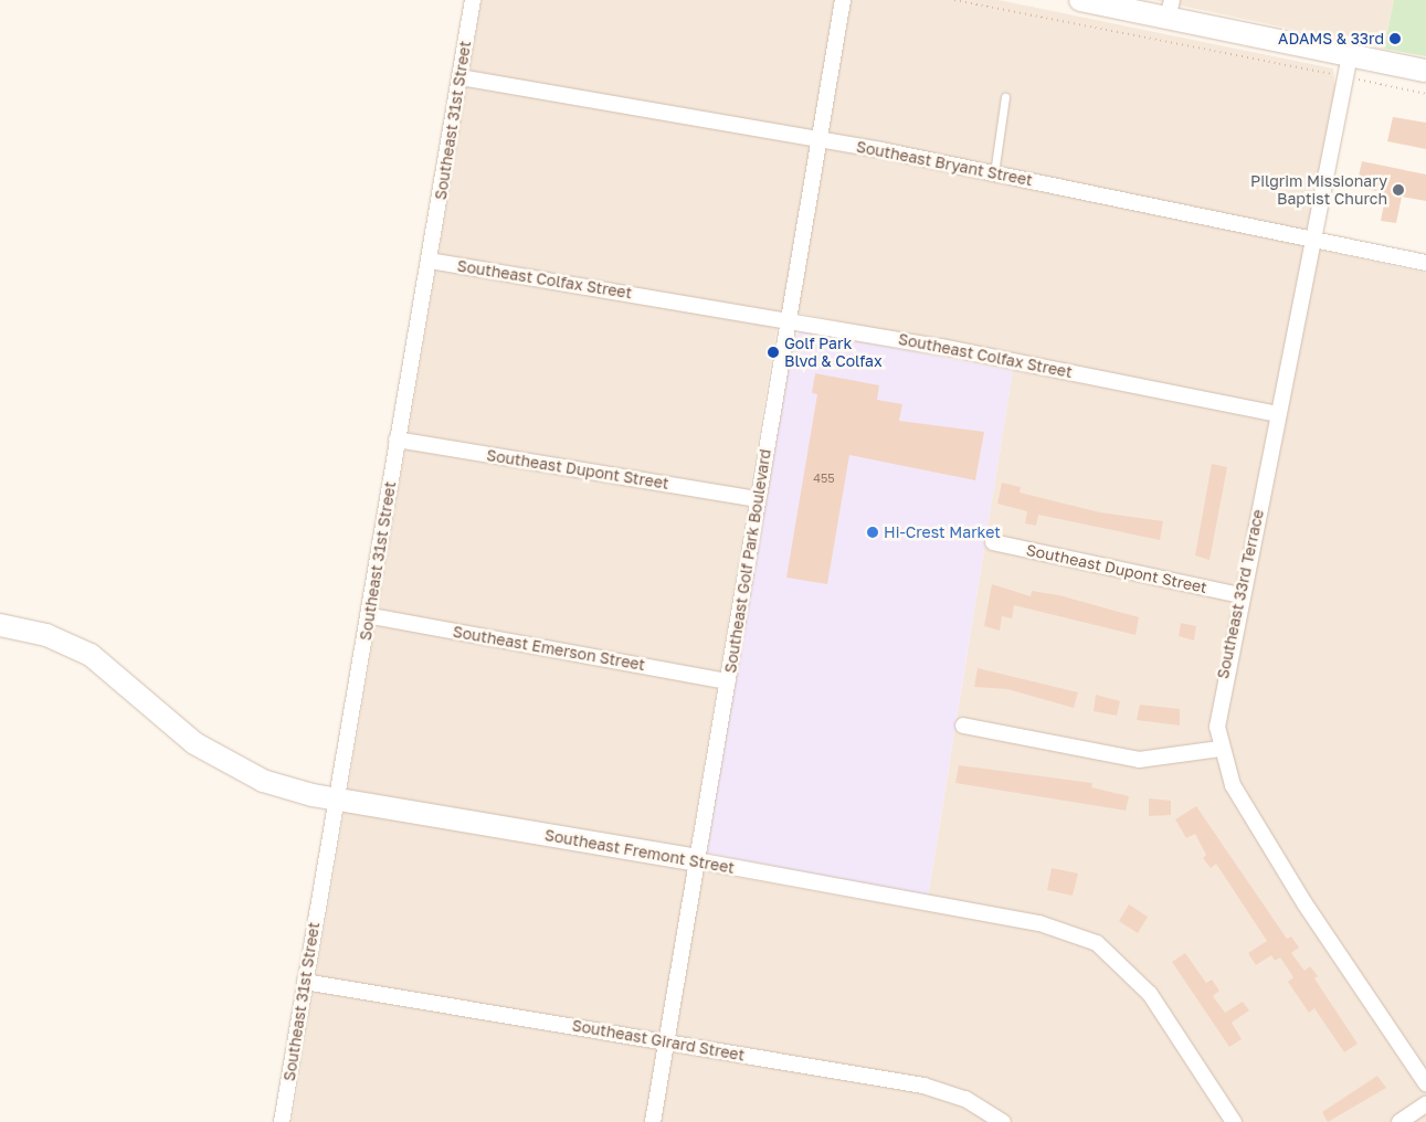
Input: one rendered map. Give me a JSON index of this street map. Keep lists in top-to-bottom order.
{
  "streets": {
    "street": [
      "Southeast 31st Street",
      "Southeast Bryant Street",
      "Southeast Colfax Street",
      "Southeast Dupont Street",
      "Southeast Golf Park Boulevard",
      "Southeast 33rd Terrace",
      "Southeast Emerson Street",
      "Southeast Fremont Street",
      "Southeast Girard Street"
    ]
  },
  "crossings": [
    ["Southeast 31st Street", "Southeast Bryant Street"],
    ["Southeast 31st Street", "Southeast Colfax Street"],
    ["Southeast 31st Street", "Southeast Dupont Street"],
    ["Southeast 31st Street", "Southeast Emerson Street"],
    ["Southeast 31st Street", "Southeast Fremont Street"],
    ["Southeast 31st Street", "Southeast Girard Street"],
    ["Southeast Bryant Street", "Southeast Golf Park Boulevard"],
    ["Southeast Bryant Street", "Southeast 33rd Terrace"],
    ["Southeast Colfax Street", "Southeast Golf Park Boulevard"],
    ["Southeast Colfax Street", "Southeast 33rd Terrace"],
    ["Southeast Dupont Street", "Southeast Golf Park Boulevard"],
    ["Southeast Dupont Street", "Southeast 33rd Terrace"],
    ["Southeast Golf Park Boulevard", "Southeast Emerson Street"],
    ["Southeast Golf Park Boulevard", "Southeast Fremont Street"],
    ["Southeast Golf Park Boulevard", "Southeast Girard Street"]
  ],
  "places": [
    "ADAMS & 33rd",
    "Pilgrim Missionary Baptist Church",
    "Golf Park Blvd & Colfax",
    "Hi-Crest Market"
  ],
  "house_numbers": ["455"]
}
